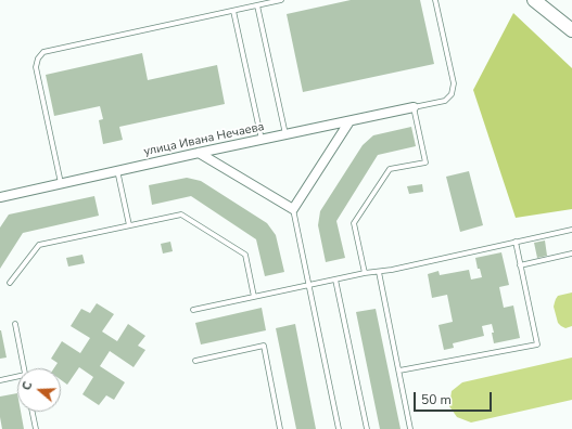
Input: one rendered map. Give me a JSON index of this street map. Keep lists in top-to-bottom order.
{
  "streets": {
    "street": ["улица Ивана Нечаева"]
  },
  "scale_bar": "50 m",
  "north": "left"
}
